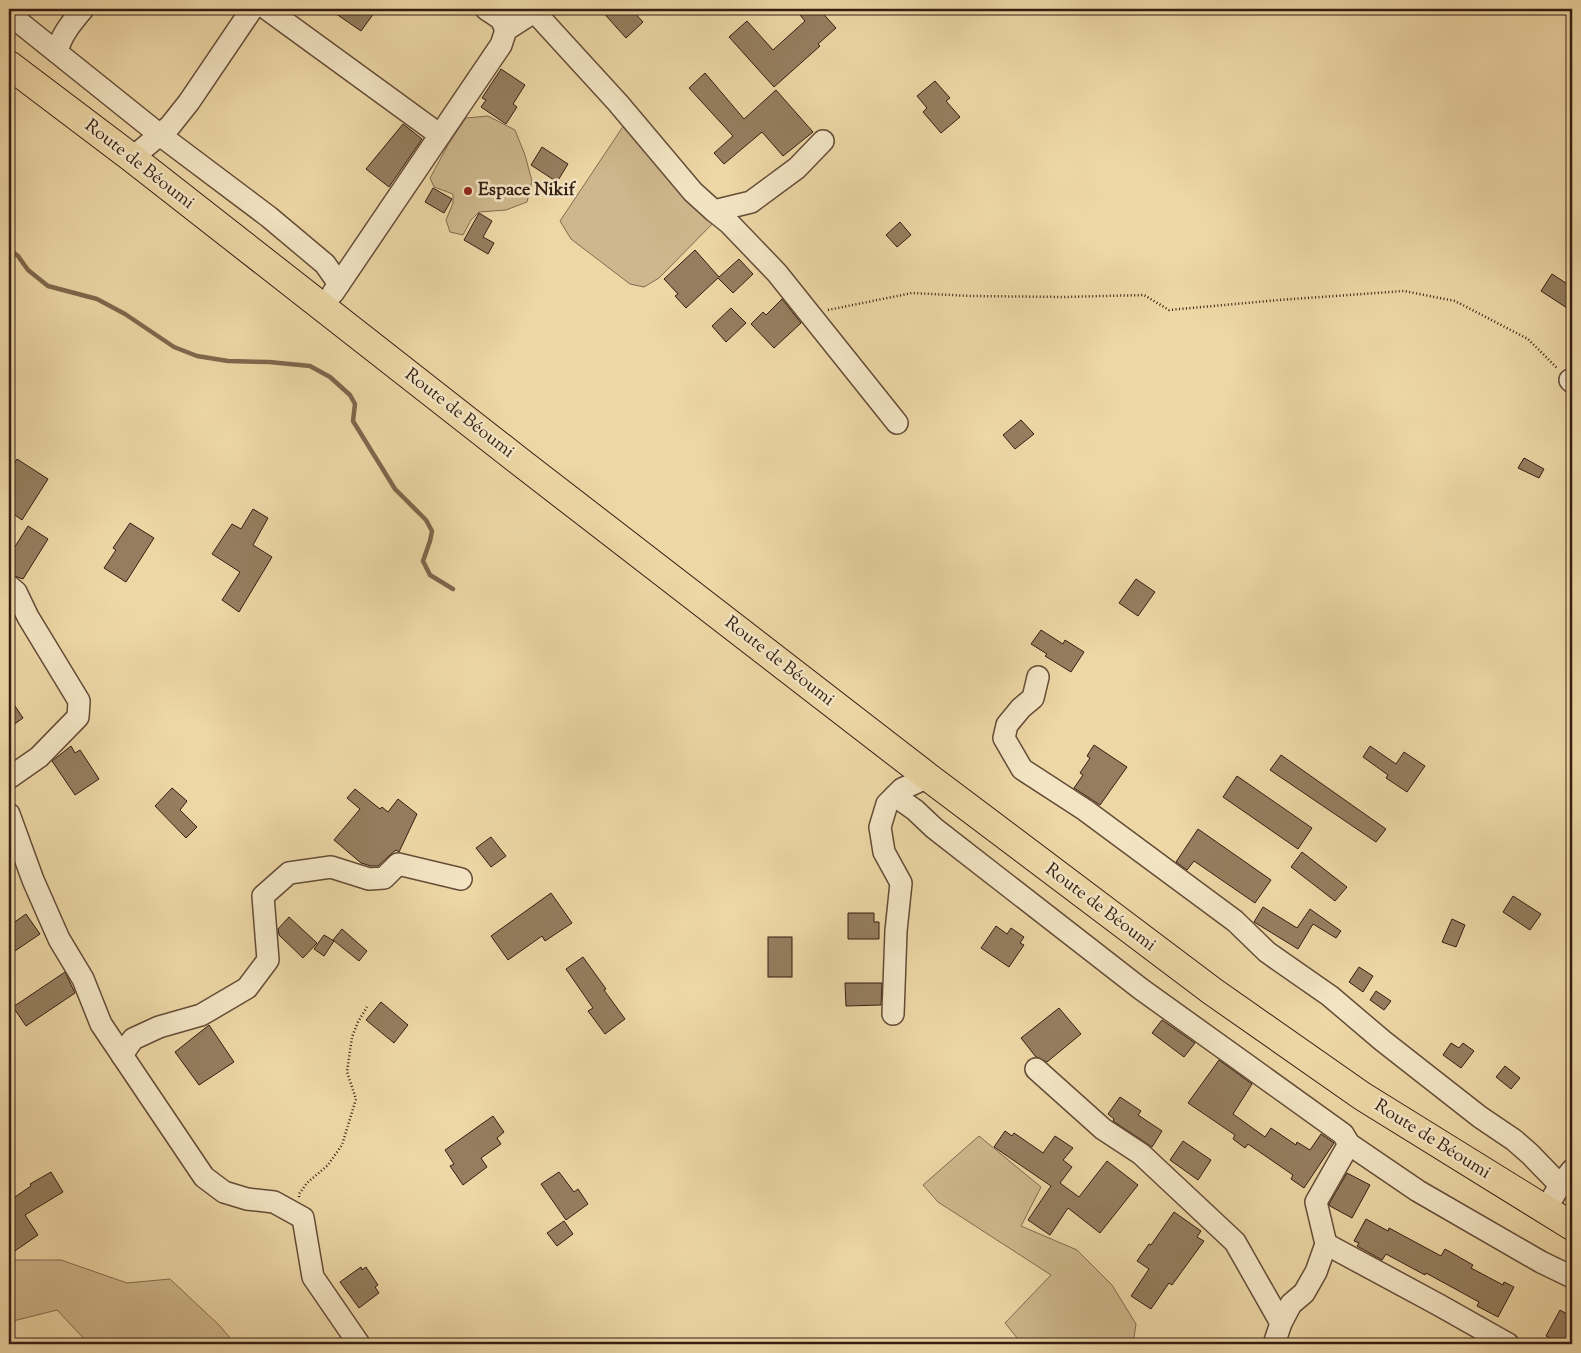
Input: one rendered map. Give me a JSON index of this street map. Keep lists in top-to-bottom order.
{
  "streets": {
    "main road": ["Route de Béoumi"]
  },
  "places": ["Espace Nikif"]
}
